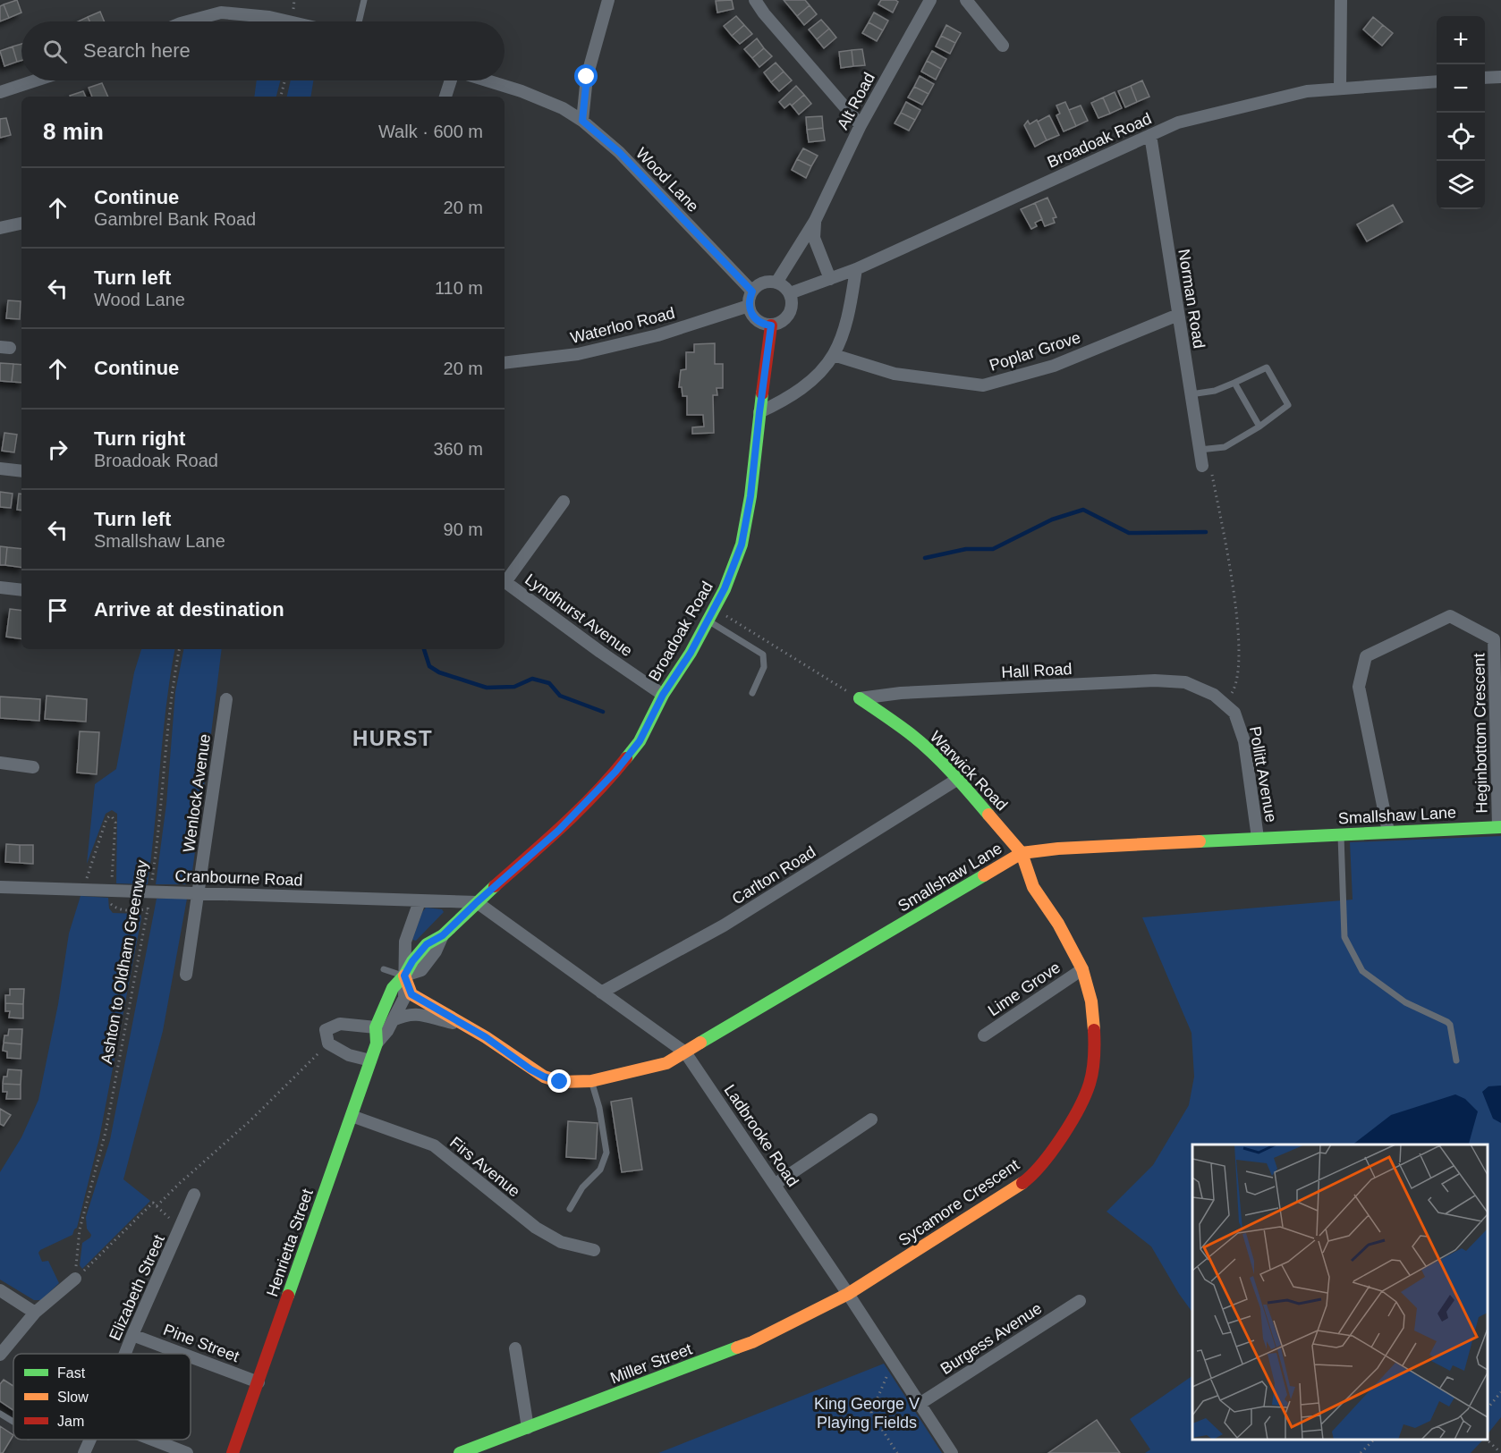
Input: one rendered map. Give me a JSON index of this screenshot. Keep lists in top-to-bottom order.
{
  "streets": {
    "street": [
      "Alt Road",
      "Broadoak Road",
      "Wood Lane",
      "Norman Road",
      "Waterloo Road",
      "Poplar Grove",
      "Lyndhurst Avenue",
      "Hall Road",
      "Heginbottom Crescent",
      "Warwick Road",
      "Pollitt Avenue",
      "Wenlock Avenue",
      "Smallshaw Lane",
      "Carlton Road",
      "Cranbourne Road",
      "Lime Grove",
      "Ladbrooke Road",
      "Firs Avenue",
      "Sycamore Crescent",
      "Henrietta Street",
      "Elizabeth Street",
      "Burgess Avenue",
      "Pine Street",
      "Miller Street"
    ],
    "path": ["Ashton to Oldham Greenway"]
  },
  "crossings": [
    ["Alt Road", "Broadoak Road"],
    ["Alt Road", "Wood Lane"],
    ["Alt Road", "Waterloo Road"],
    ["Broadoak Road", "Wood Lane"],
    ["Broadoak Road", "Norman Road"],
    ["Broadoak Road", "Waterloo Road"],
    ["Broadoak Road", "Lyndhurst Avenue"],
    ["Broadoak Road", "Smallshaw Lane"],
    ["Broadoak Road", "Cranbourne Road"],
    ["Broadoak Road", "Ladbrooke Road"],
    ["Broadoak Road", "Henrietta Street"],
    ["Wood Lane", "Waterloo Road"],
    ["Norman Road", "Poplar Grove"],
    ["Hall Road", "Warwick Road"],
    ["Hall Road", "Pollitt Avenue"],
    ["Heginbottom Crescent", "Smallshaw Lane"],
    ["Warwick Road", "Smallshaw Lane"],
    ["Warwick Road", "Carlton Road"],
    ["Warwick Road", "Sycamore Crescent"],
    ["Pollitt Avenue", "Smallshaw Lane"],
    ["Wenlock Avenue", "Cranbourne Road"],
    ["Smallshaw Lane", "Ladbrooke Road"],
    ["Smallshaw Lane", "Sycamore Crescent"],
    ["Smallshaw Lane", "Henrietta Street"],
    ["Carlton Road", "Ladbrooke Road"],
    ["Cranbourne Road", "Ladbrooke Road"],
    ["Lime Grove", "Sycamore Crescent"],
    ["Ladbrooke Road", "Sycamore Crescent"],
    ["Ladbrooke Road", "Burgess Avenue"],
    ["Ladbrooke Road", "Miller Street"],
    ["Firs Avenue", "Henrietta Street"],
    ["Sycamore Crescent", "Miller Street"],
    ["Henrietta Street", "Pine Street"],
    ["Elizabeth Street", "Pine Street"]
  ],
  "districts": ["HURST"],
  "parks": ["King George V Playing Fields"],
  "legend": ["Fast", "Slow", "Jam"],
  "page": {
    "map_buttons": ["+", "−"],
    "search": "Search here",
    "heading": ["8 min", "Walk · 600 m"],
    "list": [
      ["Continue", "Gambrel Bank Road", "20 m"],
      ["Turn left", "Wood Lane", "110 m"],
      ["Continue", "20 m"],
      ["Turn right", "Broadoak Road", "360 m"],
      ["Turn left", "Smallshaw Lane", "90 m"],
      "Arrive at destination"
    ]
  }
}
